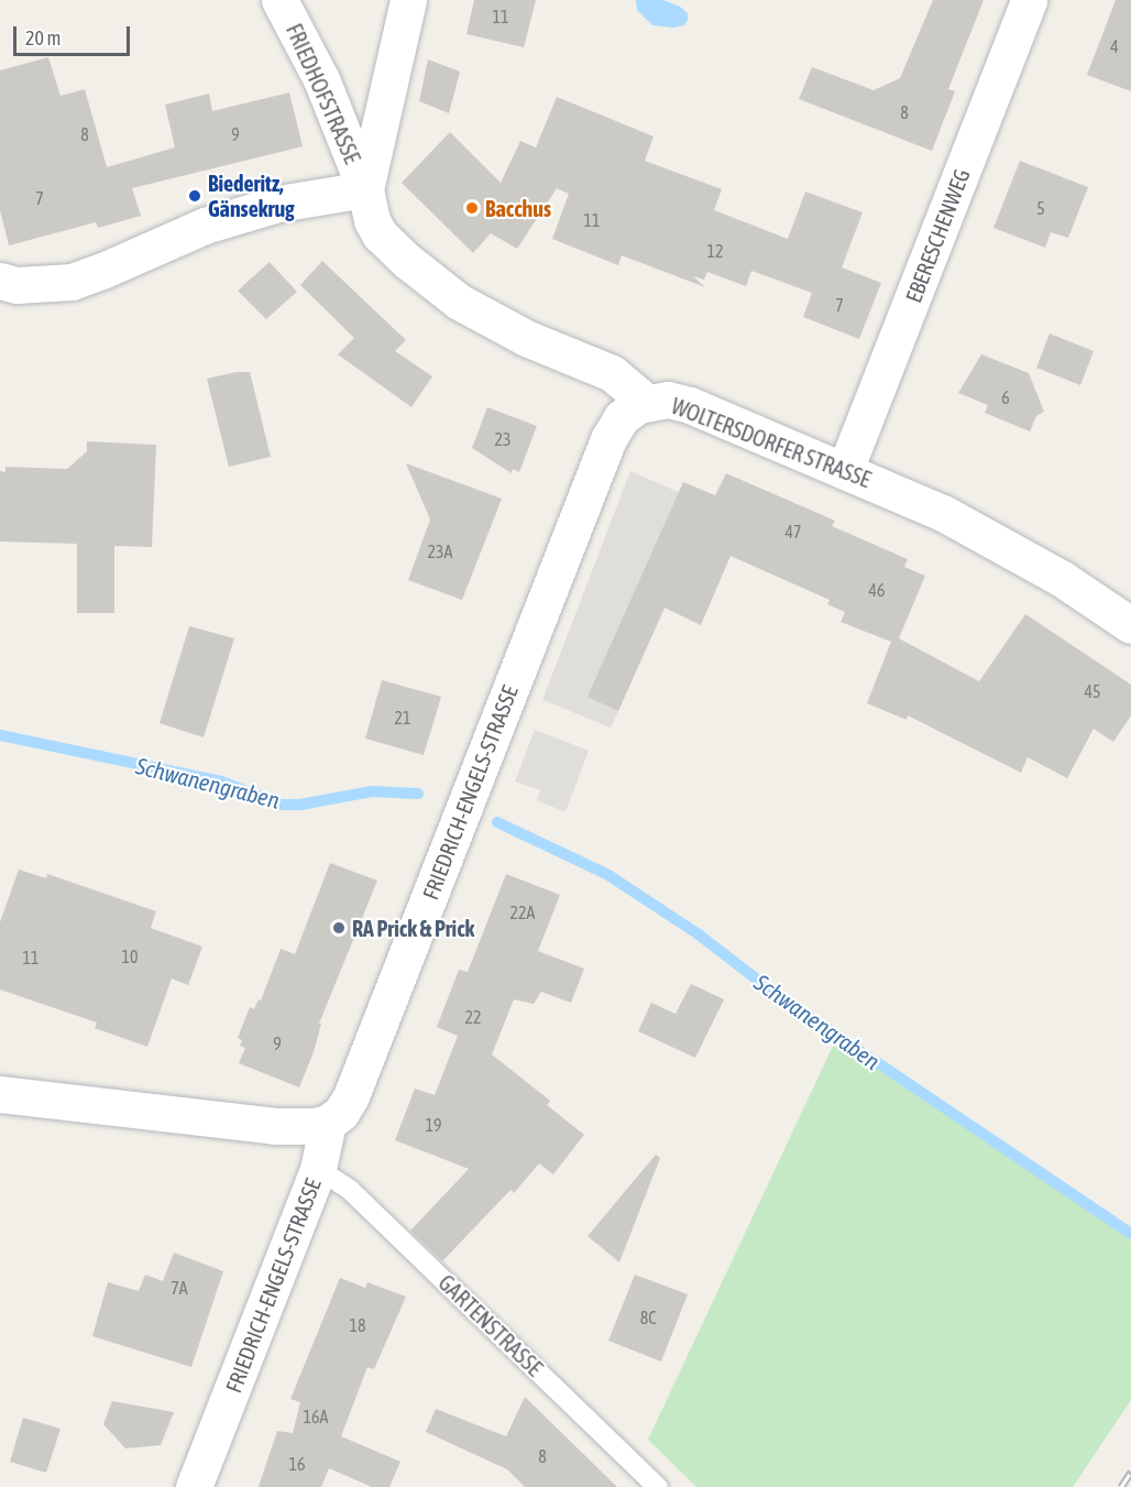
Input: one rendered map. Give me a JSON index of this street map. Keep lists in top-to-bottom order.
{
  "streets": {
    "street": [
      "FRIEDHOFSTRASSE",
      "EBERESCHENWEG",
      "WOLTERSDORFER STRASSE",
      "FRIEDRICH-ENGELS-STRASSE"
    ],
    "lane": ["GARTENSTRASSE"]
  },
  "crossings": [
    ["FRIEDHOFSTRASSE", "WOLTERSDORFER STRASSE"],
    ["EBERESCHENWEG", "WOLTERSDORFER STRASSE"],
    ["WOLTERSDORFER STRASSE", "FRIEDRICH-ENGELS-STRASSE"],
    ["FRIEDRICH-ENGELS-STRASSE", "GARTENSTRASSE"]
  ],
  "water": ["Schwanengraben"],
  "places": ["Biederitz, Gänsekrug", "Bacchus", "RA Prick & Prick"],
  "house_numbers": [
    "11",
    "4",
    "8",
    "8",
    "9",
    "7",
    "5",
    "11",
    "12",
    "7",
    "6",
    "23",
    "47",
    "23A",
    "46",
    "45",
    "21",
    "22A",
    "10",
    "11",
    "22",
    "9",
    "19",
    "7A",
    "8C",
    "18",
    "16A",
    "8",
    "16"
  ],
  "scale_bar": "20 m"
}
